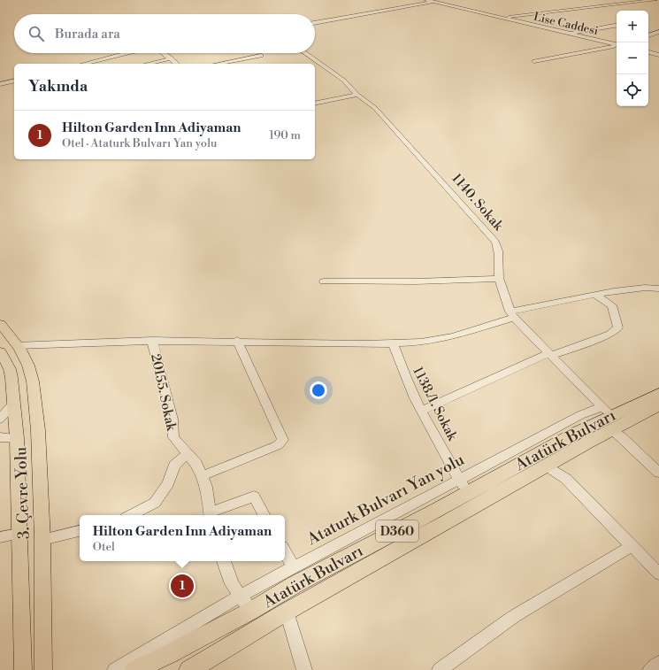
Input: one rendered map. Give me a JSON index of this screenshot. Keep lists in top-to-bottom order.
{
  "streets": {
    "highway": ["Atatürk Bulvarı", "D360"],
    "main road": ["3. Çevre Yolu"],
    "street": [
      "Lise Caddesi",
      "1140. Sokak",
      "20155. Sokak",
      "1138./1. Sokak",
      "Ataturk Bulvarı Yan yolu"
    ]
  },
  "crossings": [
    ["1140. Sokak", "Atatürk Bulvarı"],
    ["1138./1. Sokak", "Atatürk Bulvarı"],
    ["1138./1. Sokak", "Ataturk Bulvarı Yan yolu"],
    ["Atatürk Bulvarı", "Ataturk Bulvarı Yan yolu"]
  ],
  "page": {
    "map_buttons": ["+", "−"],
    "search": "Burada ara",
    "heading": "Yakında",
    "list": [
      {
        "mark": "1",
        "name": "Hilton Garden Inn Adiyaman",
        "note": "Otel · Ataturk Bulvarı Yan yolu",
        "value": "190 m"
      }
    ],
    "popup": ["Hilton Garden Inn Adiyaman", "Otel"],
    "pins": "1"
  }
}
